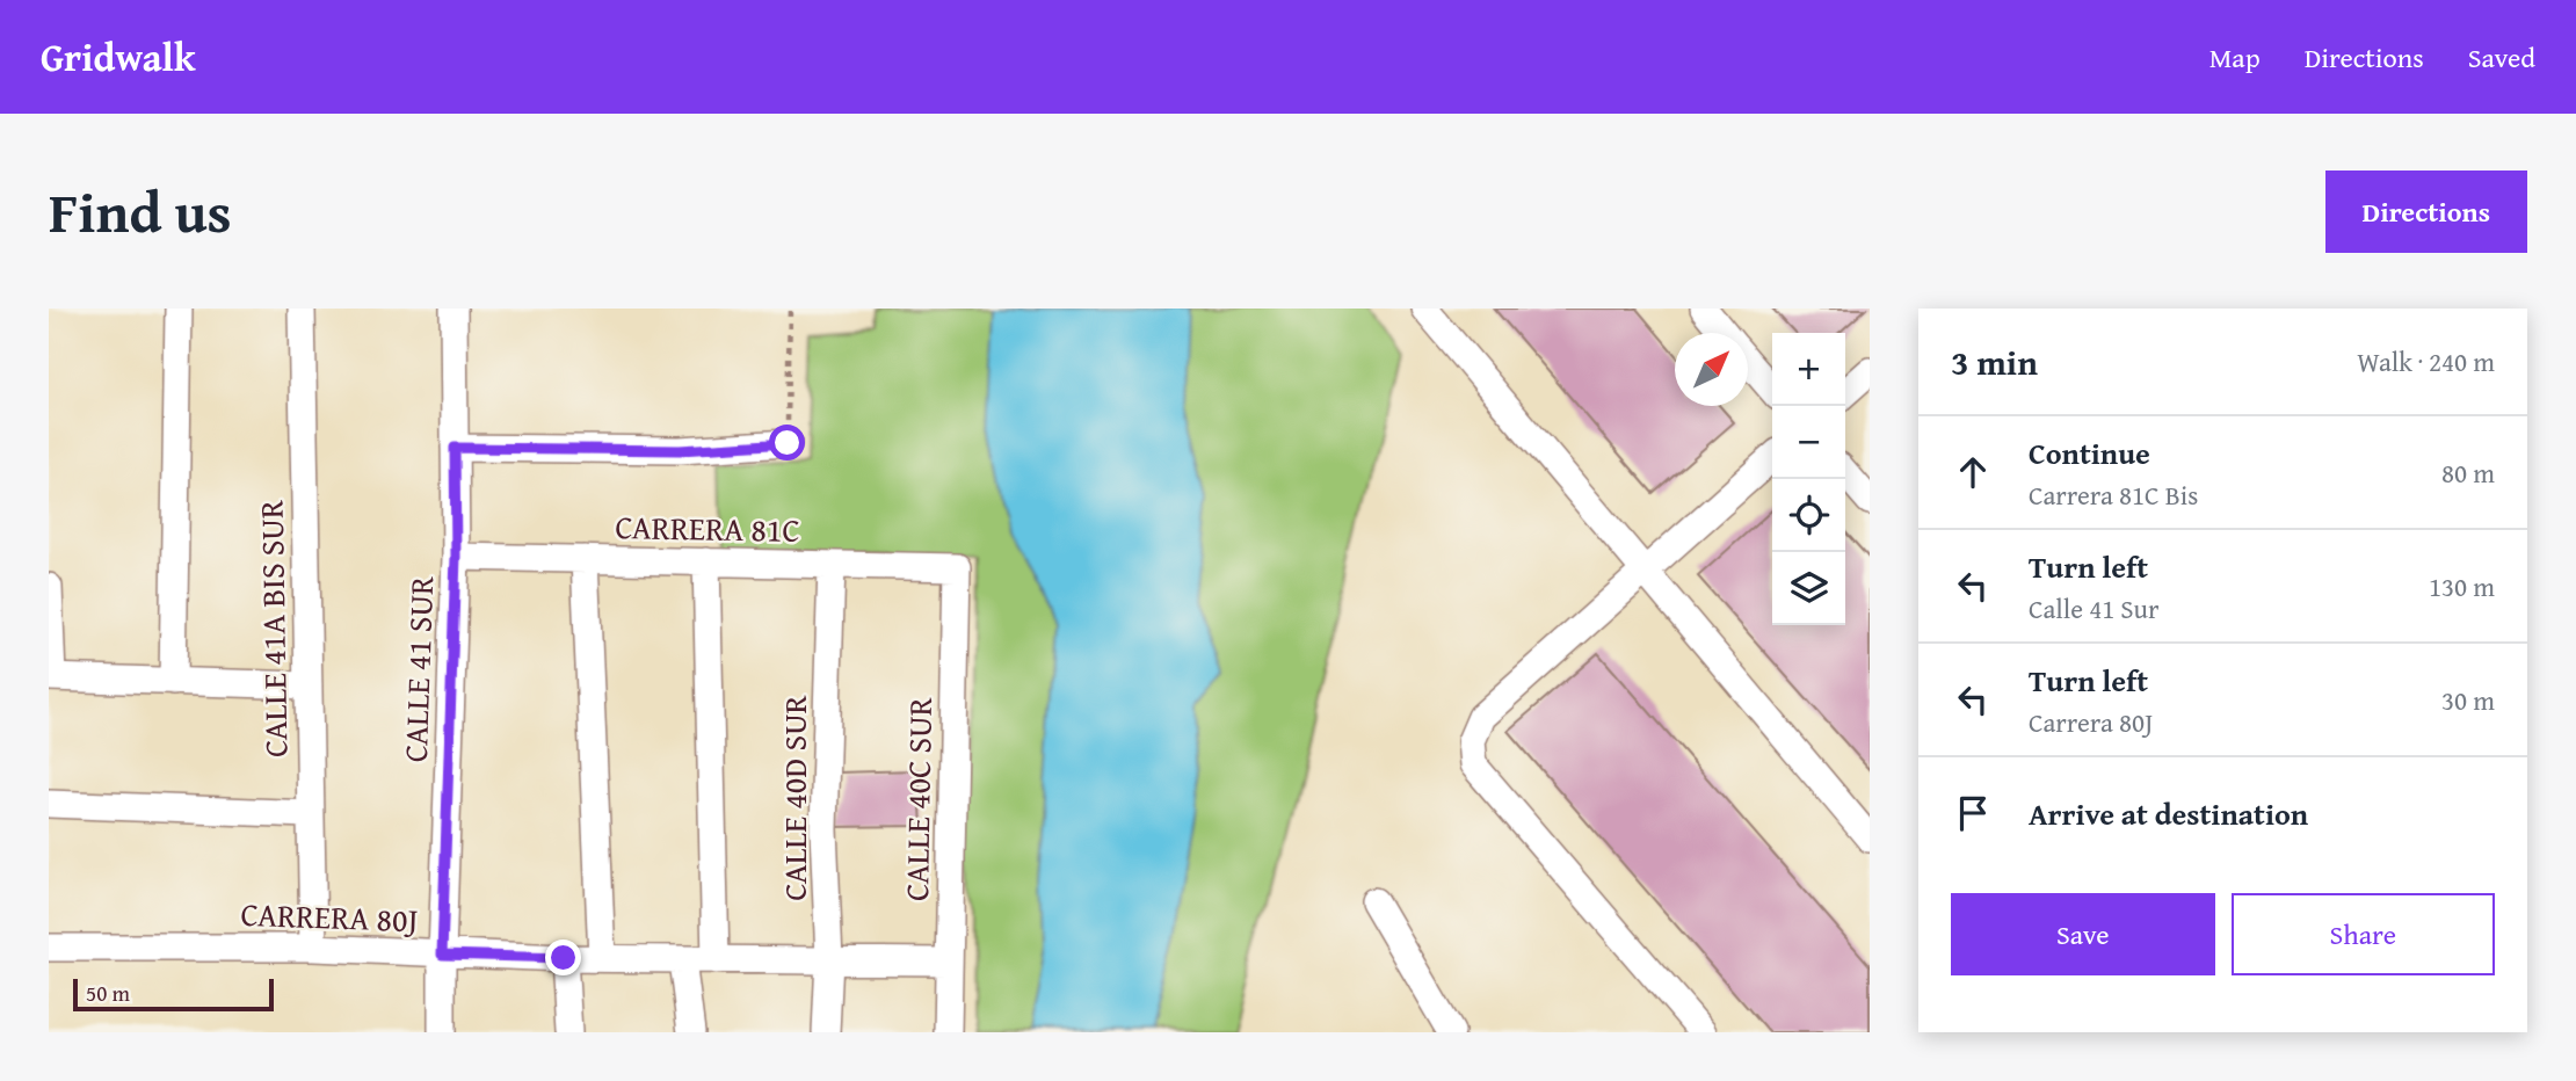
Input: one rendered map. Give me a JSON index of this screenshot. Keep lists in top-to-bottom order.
{
  "streets": {
    "street": [
      "CARRERA 81C",
      "CALLE 41A BIS SUR",
      "CALLE 41 SUR",
      "CALLE 40D SUR",
      "CALLE 40C SUR",
      "CARRERA 80J"
    ]
  },
  "crossings": [
    ["CARRERA 81C", "CALLE 41 SUR"],
    ["CARRERA 81C", "CALLE 40D SUR"],
    ["CARRERA 81C", "CALLE 40C SUR"],
    ["CALLE 41A BIS SUR", "CARRERA 80J"],
    ["CALLE 41 SUR", "CARRERA 80J"],
    ["CALLE 40D SUR", "CARRERA 80J"],
    ["CALLE 40C SUR", "CARRERA 80J"]
  ],
  "scale_bar": "50 m",
  "north": "top right",
  "page": {
    "header": "Gridwalk",
    "nav": ["Map", "Directions", "Saved"],
    "title": "Find us",
    "buttons": [
      "Directions",
      ["Save", "Share"]
    ],
    "heading": ["3 min", "Walk · 240 m"],
    "map_buttons": ["+", "−"],
    "list": [
      ["Continue", "Carrera 81C Bis", "80 m"],
      ["Turn left", "Calle 41 Sur", "130 m"],
      ["Turn left", "Carrera 80J", "30 m"],
      "Arrive at destination"
    ],
    "scale": "50 m"
  }
}
